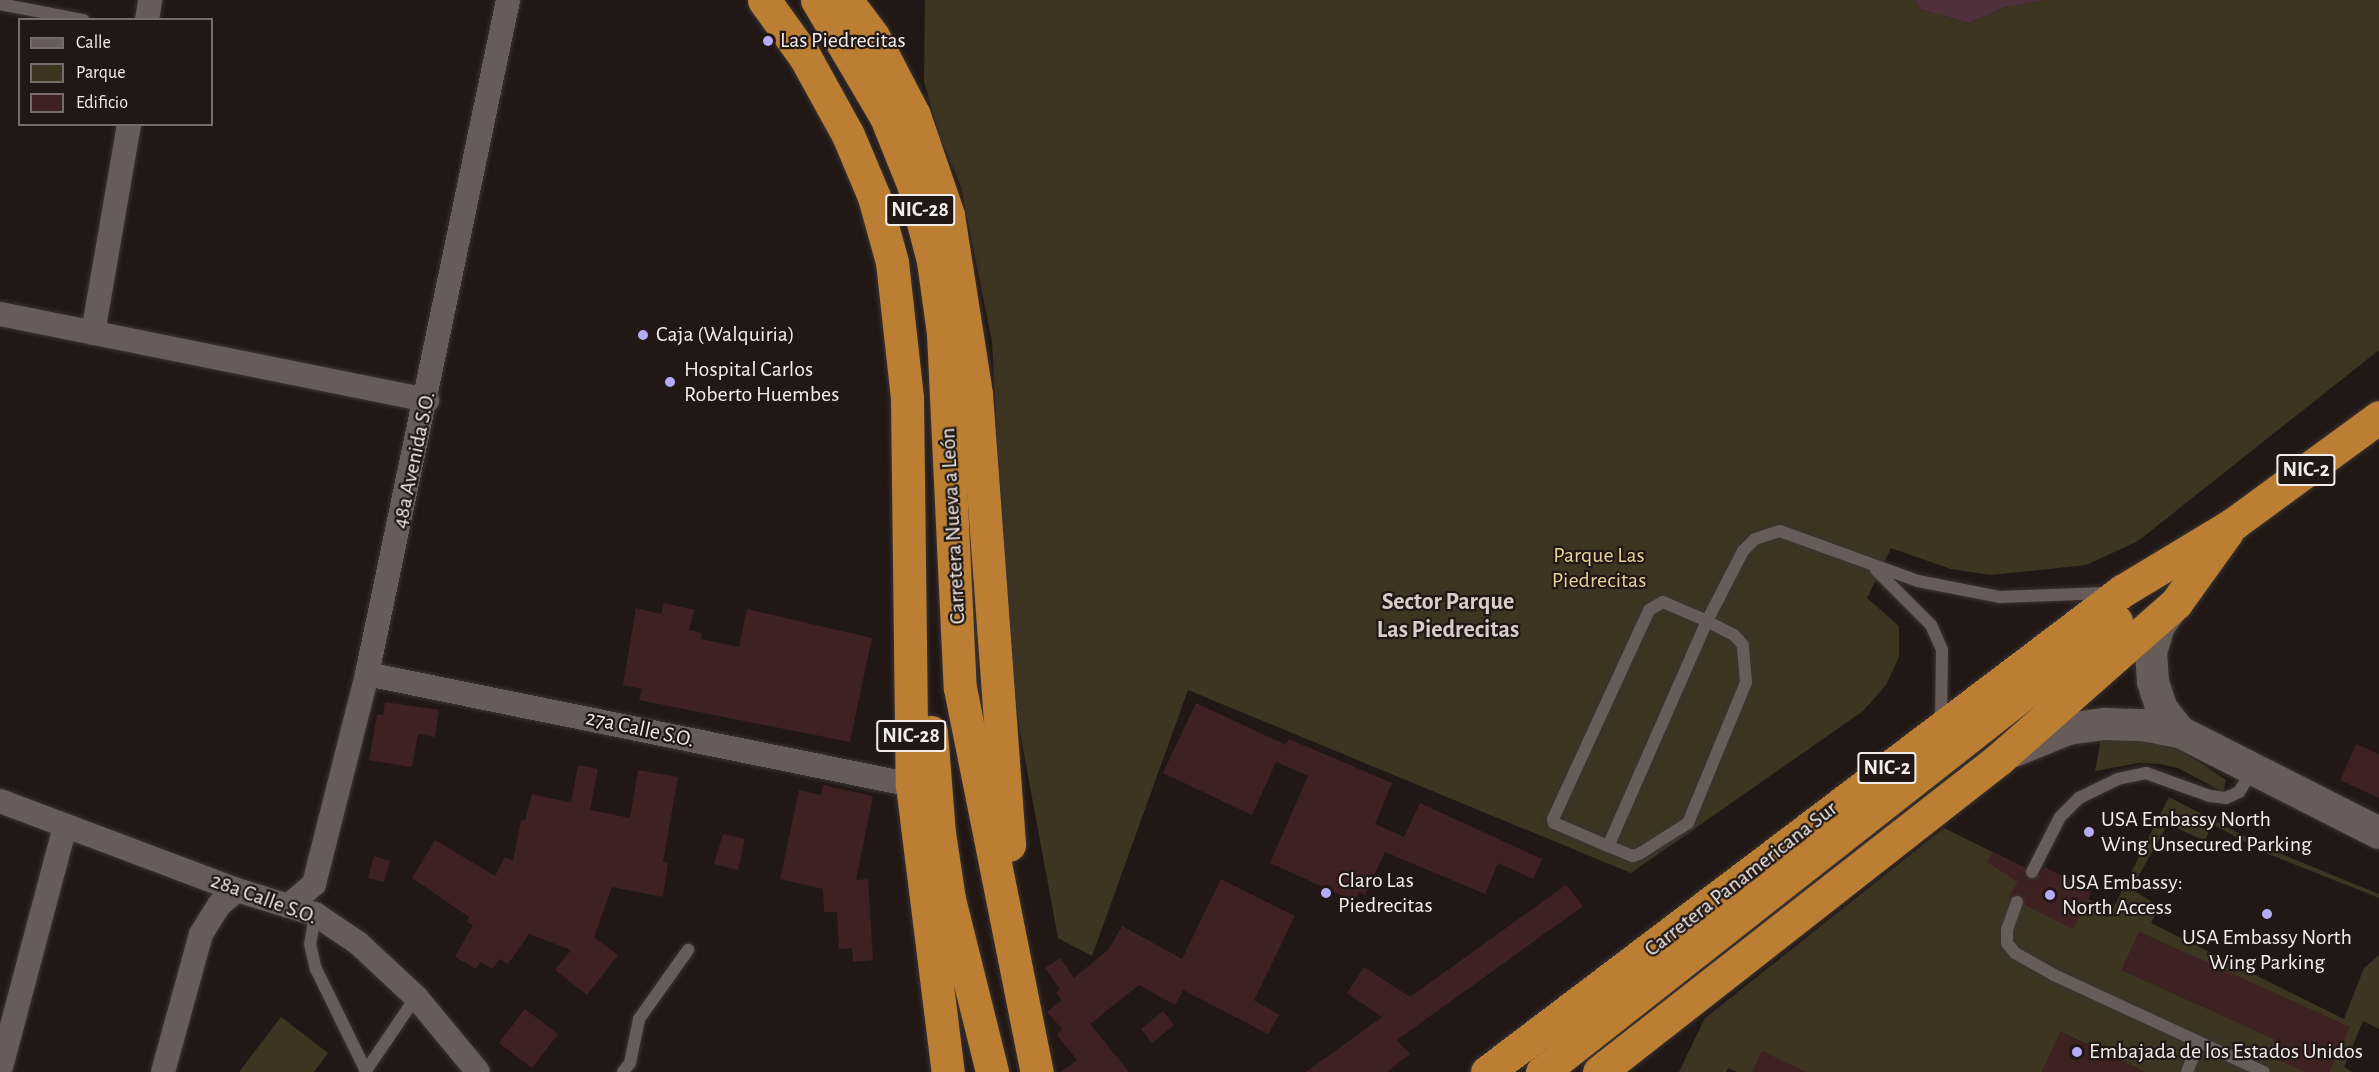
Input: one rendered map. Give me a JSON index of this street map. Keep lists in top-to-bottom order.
{
  "streets": {
    "highway": [
      "NIC-28",
      "NIC-2",
      "Carretera Nueva a León",
      "Carretera Panamericana Sur"
    ],
    "street": ["48a Avenida S.O.", "27a Calle S.O.", "28a Calle S.O."]
  },
  "crossings": [
    ["48a Avenida S.O.", "27a Calle S.O."],
    ["48a Avenida S.O.", "28a Calle S.O."],
    ["Carretera Nueva a León", "27a Calle S.O."]
  ],
  "districts": ["Sector Parque Las Piedrecitas"],
  "parks": ["Parque Las Piedrecitas"],
  "places": [
    "Las Piedrecitas",
    "Caja (Walquiria)",
    "Hospital Carlos Roberto Huembes",
    "USA Embassy North Wing Unsecured Parking",
    "Claro Las Piedrecitas",
    "USA Embassy: North Access",
    "USA Embassy North Wing Parking",
    "Embajada de los Estados Unidos"
  ],
  "legend": ["Calle", "Parque", "Edificio"]
}
